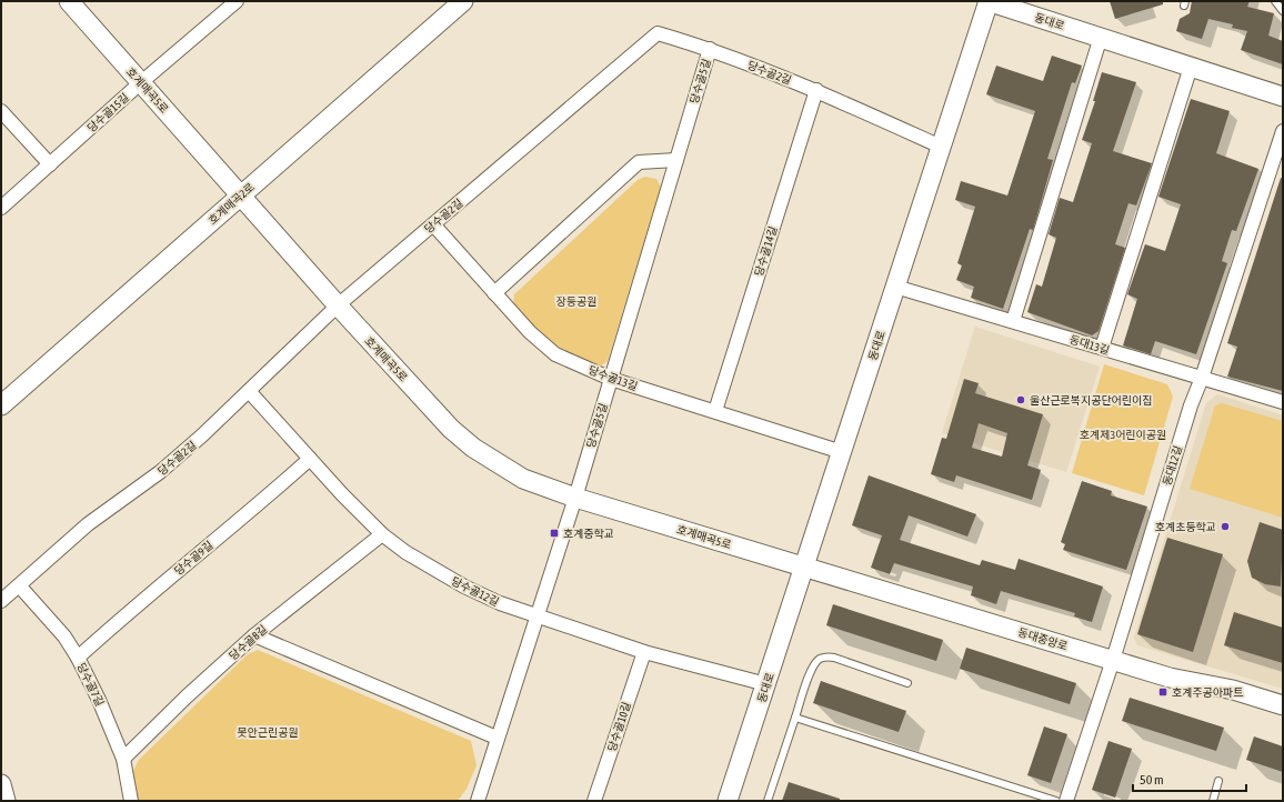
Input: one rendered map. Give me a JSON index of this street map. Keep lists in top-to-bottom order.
{
  "streets": {
    "street": [
      "동대로",
      "당수골2길",
      "당수골5길",
      "호계매곡5로",
      "당수골15길",
      "호계매곡2로",
      "당수골14길",
      "동대13길",
      "당수골13길",
      "동대12길",
      "당수골9길",
      "당수골12길",
      "동대중앙로",
      "당수골8길",
      "당수골7길",
      "당수골10길"
    ]
  },
  "crossings": [
    ["동대로", "당수골2길"],
    ["동대로", "호계매곡5로"],
    ["동대로", "동대13길"],
    ["동대로", "당수골13길"],
    ["동대로", "당수골12길"],
    ["동대로", "동대중앙로"],
    ["당수골2길", "당수골5길"],
    ["당수골2길", "호계매곡5로"],
    ["당수골2길", "당수골14길"],
    ["당수골2길", "당수골13길"],
    ["당수골2길", "당수골12길"],
    ["당수골2길", "당수골7길"],
    ["당수골5길", "호계매곡5로"],
    ["당수골5길", "당수골13길"],
    ["당수골5길", "당수골12길"],
    ["호계매곡5로", "당수골15길"],
    ["호계매곡5로", "호계매곡2로"],
    ["호계매곡5로", "동대중앙로"],
    ["당수골14길", "당수골13길"],
    ["동대13길", "동대12길"],
    ["동대12길", "동대중앙로"],
    ["당수골9길", "당수골12길"],
    ["당수골9길", "당수골7길"],
    ["당수골12길", "당수골8길"],
    ["당수골12길", "당수골10길"],
    ["당수골8길", "당수골7길"]
  ],
  "parks": ["장등공원", "호계제3어린이공원", "못안근린공원"],
  "places": {
    "other": ["울산근로복지공단어린이집", "호계초등학교"],
    "transit": ["호계중학교", "호계주공아파트"]
  },
  "scale_bar": "50 m"
}
